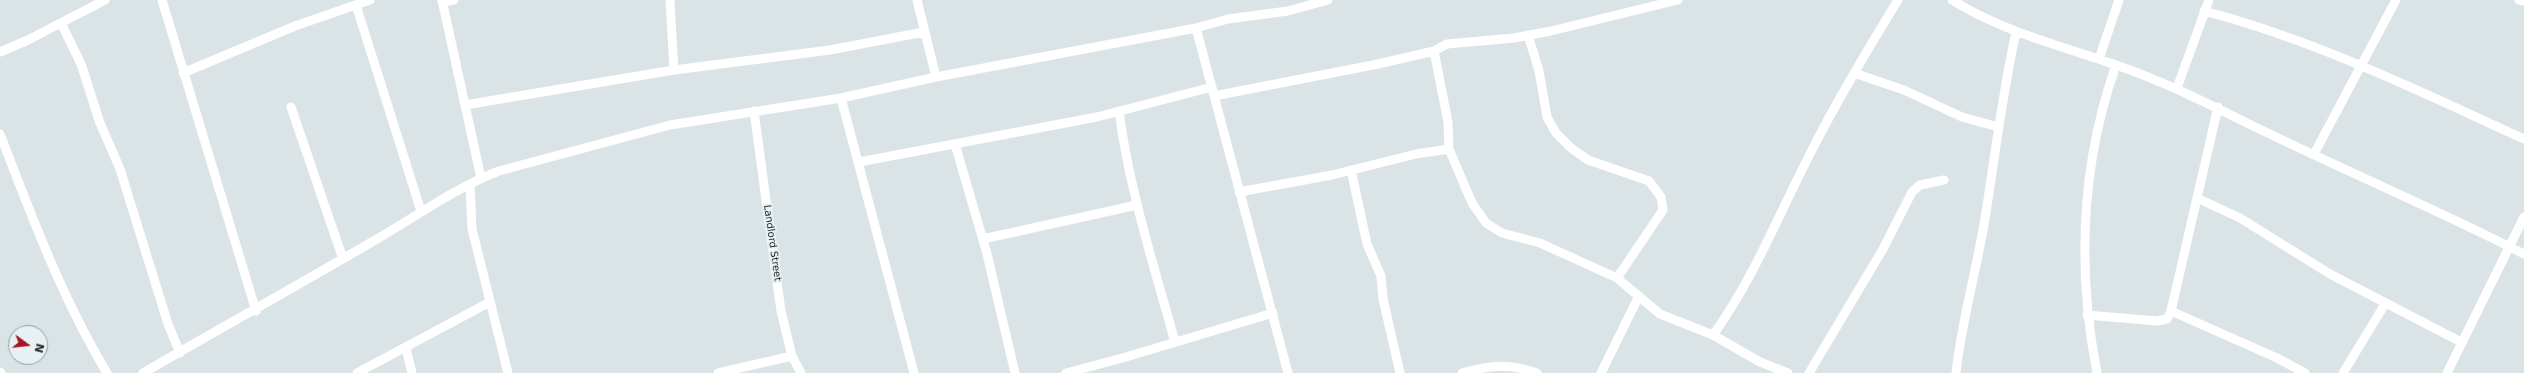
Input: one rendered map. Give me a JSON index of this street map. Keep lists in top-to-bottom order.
{
  "streets": {
    "street": ["Landlord Street"]
  },
  "north": "right"
}
